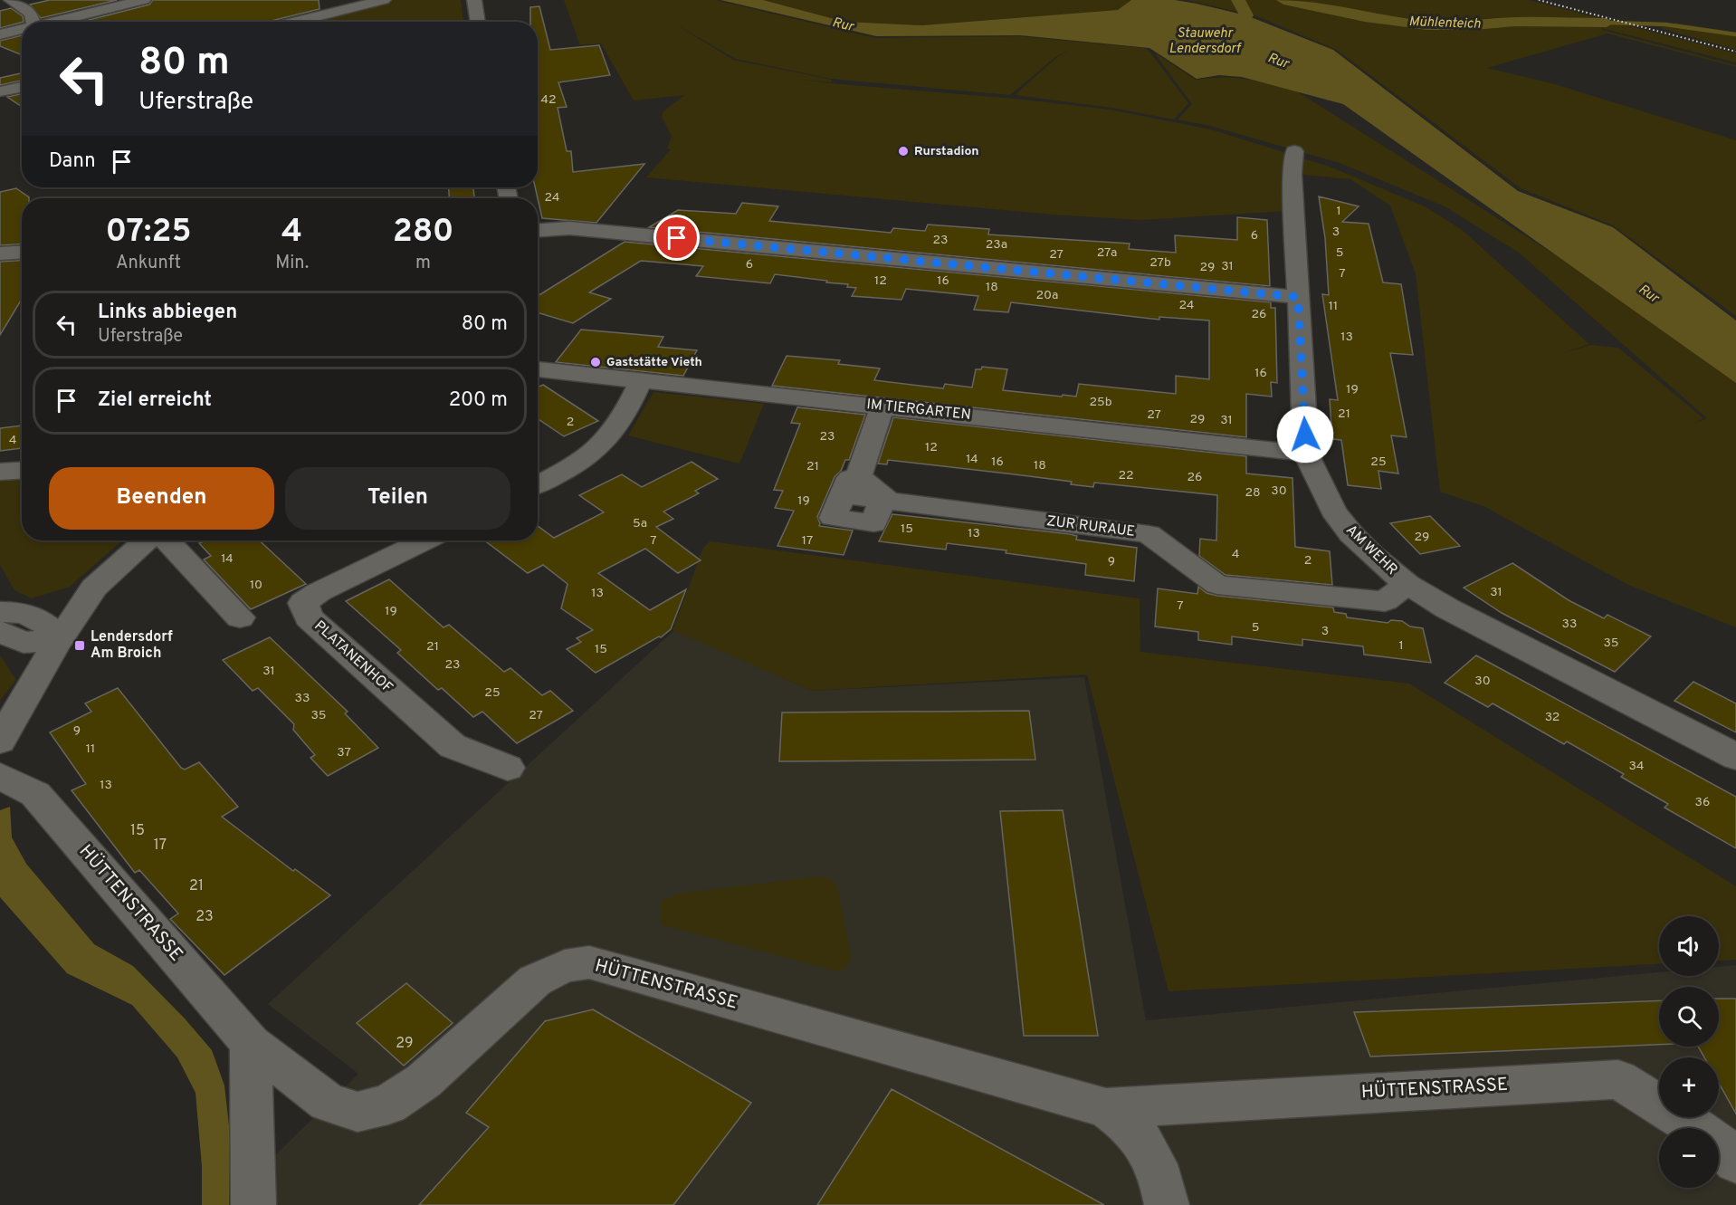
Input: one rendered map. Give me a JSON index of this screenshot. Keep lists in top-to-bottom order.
{
  "streets": {
    "street": [
      "IM TIERGARTEN",
      "ZUR RURAUE",
      "AM WEHR",
      "PLATANENHOF",
      "HÜTTENSTRASSE"
    ]
  },
  "crossings": [
    ["IM TIERGARTEN", "ZUR RURAUE"],
    ["IM TIERGARTEN", "AM WEHR"],
    ["ZUR RURAUE", "AM WEHR"]
  ],
  "water": ["Mühlenteich", "Rur", "Stauwehr Lendersdorf"],
  "places": {
    "other": ["Rurstadion", "Gaststätte Vieth"],
    "transit": ["Lendersdorf Am Broich"]
  },
  "house_numbers": [
    "42",
    "24",
    "1",
    "3",
    "6",
    "23",
    "23a",
    "27a",
    "5",
    "27",
    "27b",
    "6",
    "31",
    "29",
    "7",
    "12",
    "16",
    "18",
    "20a",
    "24",
    "11",
    "26",
    "13",
    "16",
    "19",
    "25b",
    "21",
    "27",
    "29",
    "31",
    "2",
    "23",
    "4",
    "12",
    "14",
    "16",
    "25",
    "18",
    "21",
    "22",
    "26",
    "30",
    "28",
    "19",
    "5a",
    "15",
    "13",
    "29",
    "7",
    "17",
    "4",
    "14",
    "2",
    "9",
    "10",
    "31",
    "13",
    "7",
    "19",
    "33",
    "5",
    "3",
    "35",
    "1",
    "21",
    "15",
    "23",
    "31",
    "30",
    "25",
    "33",
    "35",
    "27",
    "32",
    "9",
    "11",
    "37",
    "34",
    "13",
    "36",
    "15",
    "17",
    "21",
    "23",
    "29"
  ],
  "page": {
    "turn": ["80 m", "Uferstraße"],
    "then": "Dann",
    "eta": [
      "07:25",
      "Ankunft",
      "4",
      "Min.",
      "280",
      "m"
    ],
    "list": [
      {
        "name": "Links abbiegen",
        "note": "Uferstraße",
        "value": "80 m"
      },
      {
        "name": "Ziel erreicht",
        "value": "200 m"
      }
    ],
    "buttons": ["Beenden", "Teilen"],
    "map_buttons": ["+", "−"]
  }
}
